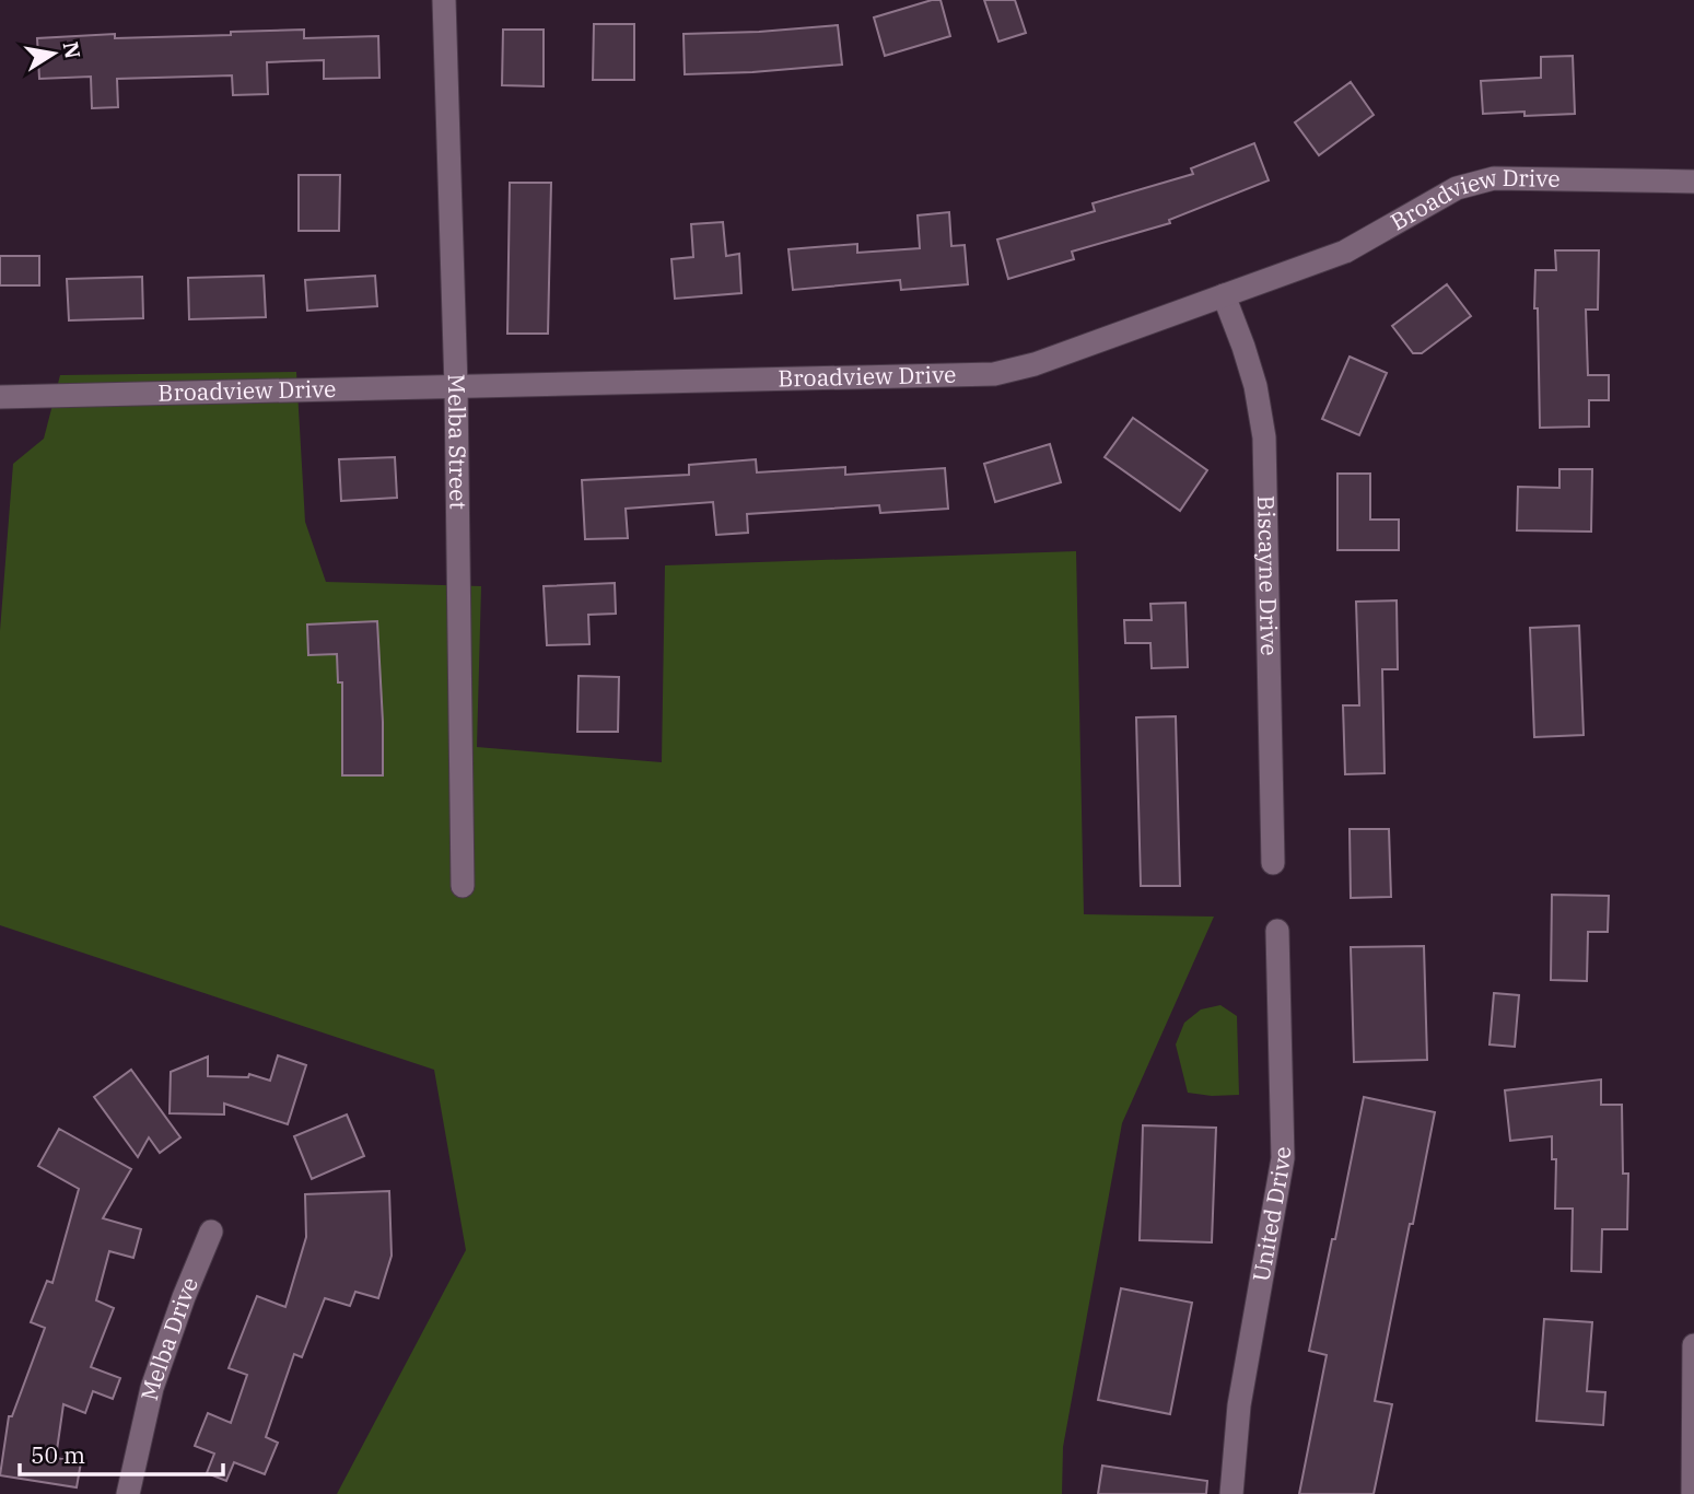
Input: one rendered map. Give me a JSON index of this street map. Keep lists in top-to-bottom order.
{
  "streets": {
    "street": [
      "Broadview Drive",
      "Melba Street",
      "Biscayne Drive",
      "United Drive",
      "Melba Drive"
    ]
  },
  "crossings": [
    ["Broadview Drive", "Melba Street"],
    ["Broadview Drive", "Biscayne Drive"]
  ],
  "scale_bar": "50 m",
  "north": "right"
}
